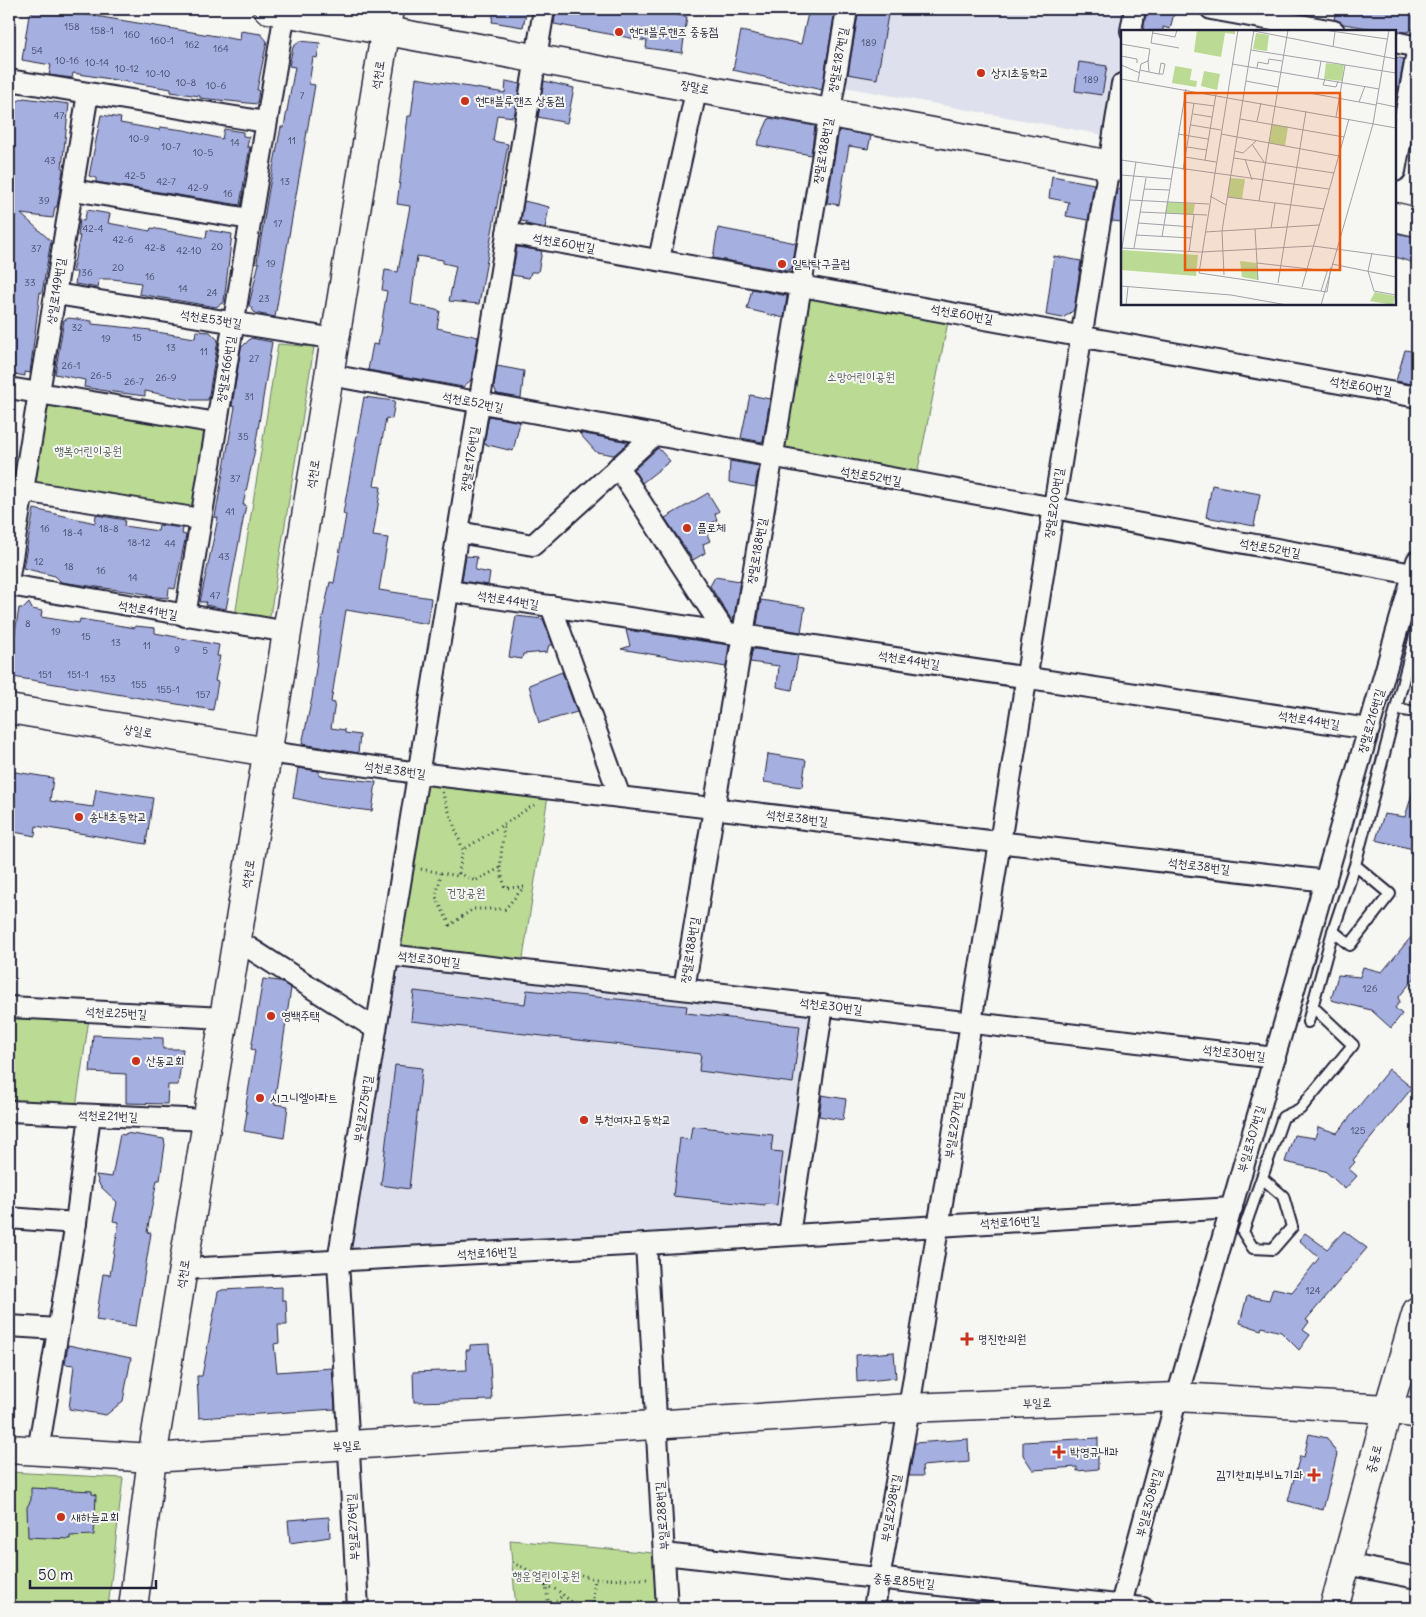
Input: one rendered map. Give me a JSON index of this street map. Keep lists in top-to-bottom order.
{
  "streets": {
    "street": [
      "장말로187번길",
      "석천로",
      "장말로",
      "장말로188번길",
      "석천로60번길",
      "상일로149번길",
      "석천로53번길",
      "장말로166번길",
      "석천로52번길",
      "장말로176번길",
      "장말로200번길",
      "석천로44번길",
      "석천로41번길",
      "장말로216번길",
      "상일로",
      "석천로38번길",
      "석천로30번길",
      "석천로25번길",
      "부일로275번길",
      "석천로21번길",
      "부일로297번길",
      "부일로307번길",
      "석천로16번길",
      "부일로",
      "중동로",
      "부일로308번길",
      "부일로298번길",
      "부일로288번길",
      "부일로276번길",
      "중동로85번길"
    ]
  },
  "crossings": [
    ["장말로187번길", "장말로"],
    ["장말로187번길", "장말로188번길"],
    ["석천로", "장말로"],
    ["석천로", "석천로53번길"],
    ["석천로", "석천로52번길"],
    ["석천로", "석천로41번길"],
    ["석천로", "상일로"],
    ["석천로", "석천로38번길"],
    ["석천로", "석천로25번길"],
    ["석천로", "석천로21번길"],
    ["석천로", "석천로16번길"],
    ["석천로", "부일로"],
    ["장말로", "장말로188번길"],
    ["장말로", "장말로166번길"],
    ["장말로", "장말로176번길"],
    ["장말로", "장말로200번길"],
    ["장말로188번길", "석천로60번길"],
    ["장말로188번길", "석천로52번길"],
    ["장말로188번길", "석천로44번길"],
    ["장말로188번길", "석천로38번길"],
    ["장말로188번길", "석천로30번길"],
    ["석천로60번길", "장말로176번길"],
    ["석천로60번길", "장말로200번길"],
    ["상일로149번길", "석천로53번길"],
    ["석천로53번길", "장말로166번길"],
    ["장말로166번길", "석천로41번길"],
    ["석천로52번길", "장말로176번길"],
    ["석천로52번길", "장말로200번길"],
    ["석천로52번길", "장말로216번길"],
    ["장말로176번길", "석천로44번길"],
    ["장말로176번길", "석천로38번길"],
    ["장말로176번길", "부일로275번길"],
    ["장말로200번길", "석천로44번길"],
    ["장말로200번길", "석천로38번길"],
    ["장말로200번길", "부일로297번길"],
    ["석천로44번길", "장말로216번길"],
    ["장말로216번길", "석천로38번길"],
    ["장말로216번길", "부일로307번길"],
    ["상일로", "석천로38번길"],
    ["석천로38번길", "부일로275번길"],
    ["석천로38번길", "부일로297번길"],
    ["석천로38번길", "부일로307번길"],
    ["석천로30번길", "부일로275번길"],
    ["석천로30번길", "부일로297번길"],
    ["석천로30번길", "부일로307번길"],
    ["부일로275번길", "석천로16번길"],
    ["부일로275번길", "부일로"],
    ["부일로275번길", "부일로276번길"],
    ["부일로297번길", "석천로16번길"],
    ["부일로297번길", "부일로"],
    ["부일로297번길", "부일로298번길"],
    ["부일로307번길", "석천로16번길"],
    ["부일로307번길", "부일로"],
    ["부일로307번길", "부일로308번길"],
    ["부일로", "중동로"],
    ["부일로", "부일로308번길"],
    ["부일로", "부일로298번길"],
    ["부일로", "부일로288번길"],
    ["부일로", "부일로276번길"],
    ["부일로308번길", "중동로85번길"],
    ["부일로298번길", "중동로85번길"],
    ["부일로288번길", "중동로85번길"]
  ],
  "parks": [
    "소망어린이공원",
    "행복어린이공원",
    "건강공원",
    "행운얼린이공원"
  ],
  "places": {
    "other": [
      "현대블루핸즈 중동점",
      "상지초등학교",
      "현대블루핸즈 상동점",
      "일탁탁구클럽",
      "플로체",
      "송내초등학교",
      "영백주택",
      "산동교회",
      "시그니엘아파트",
      "부천여자고등학교",
      "새하늘교회"
    ],
    "health": ["명진한의원", "박영규내과", "김기찬피부비뇨기과"]
  },
  "house_numbers": [
    "158",
    "158-1",
    "160",
    "160-1",
    "189",
    "162",
    "164",
    "54",
    "10-16",
    "10-14",
    "10-12",
    "10-10",
    "189",
    "10-8",
    "10-6",
    "7",
    "47",
    "10-9",
    "11",
    "14",
    "10-7",
    "10-5",
    "43",
    "42-5",
    "42-7",
    "13",
    "42-9",
    "16",
    "39",
    "17",
    "42-4",
    "42-6",
    "20",
    "42-8",
    "37",
    "42-10",
    "19",
    "20",
    "36",
    "16",
    "33",
    "14",
    "24",
    "23",
    "32",
    "15",
    "19",
    "13",
    "11",
    "27",
    "26-1",
    "26-5",
    "26-9",
    "26-7",
    "31",
    "35",
    "37",
    "41",
    "16",
    "18-8",
    "18-4",
    "18-12",
    "44",
    "43",
    "12",
    "18",
    "16",
    "14",
    "47",
    "8",
    "19",
    "15",
    "13",
    "11",
    "9",
    "5",
    "151",
    "151-1",
    "153",
    "155",
    "155-1",
    "157",
    "126",
    "125",
    "124"
  ],
  "scale_bar": "50 m"
}
